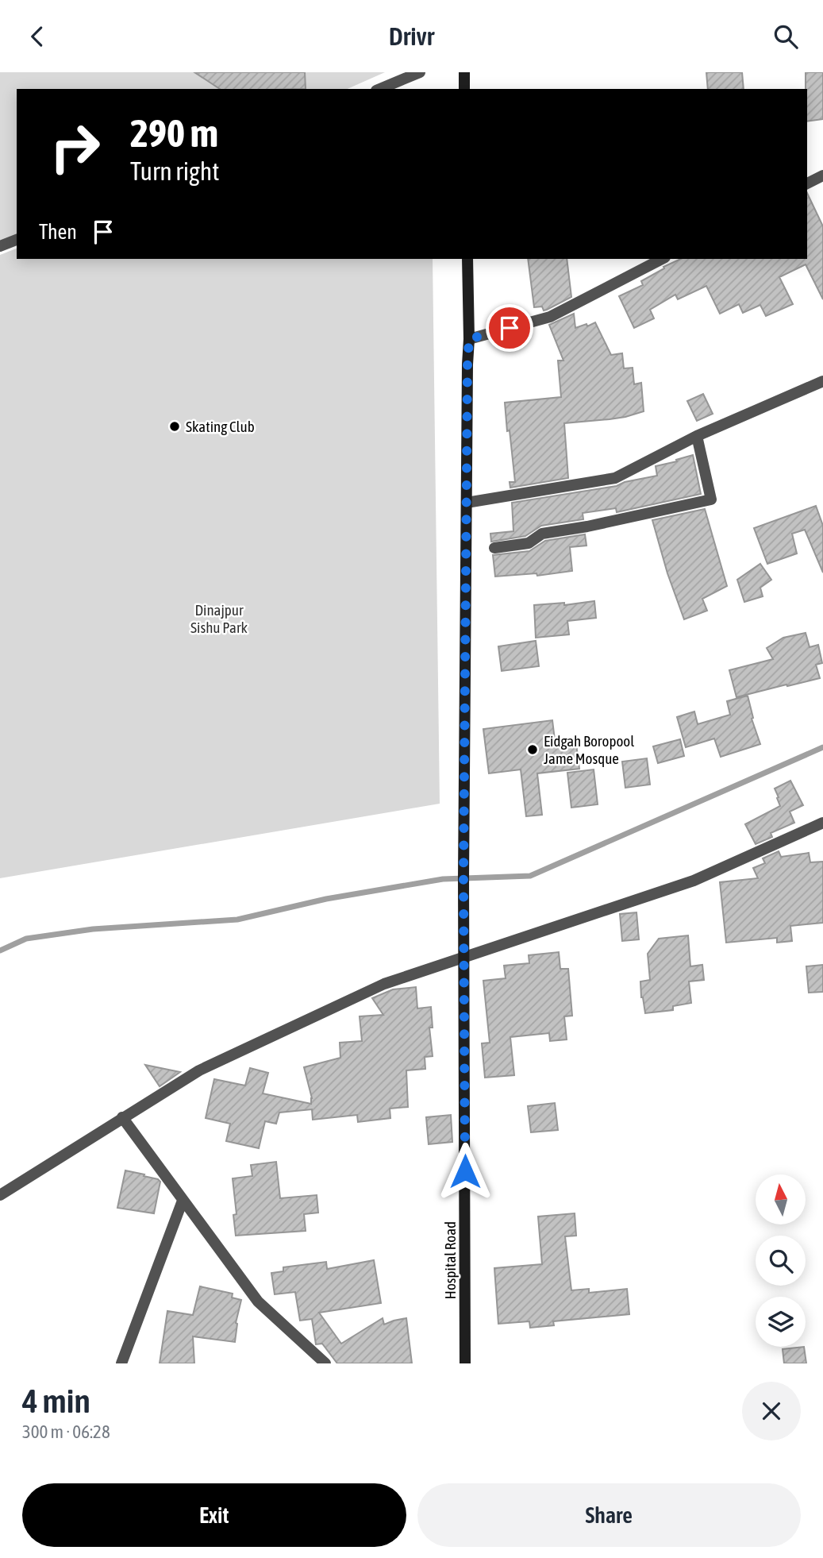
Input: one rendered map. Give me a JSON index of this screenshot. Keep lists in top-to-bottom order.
{
  "streets": {
    "main road": ["Hospital Road"]
  },
  "parks": ["Dinajpur Sishu Park"],
  "places": ["Skating Club", "Eidgah Boropool Jame Mosque"],
  "north": "top",
  "page": {
    "header": "Drivr",
    "turn": ["290 m", "Turn right"],
    "then": "Then",
    "heading": ["4 min", "300 m · 06:28"],
    "buttons": ["Exit", "Share"]
  }
}
